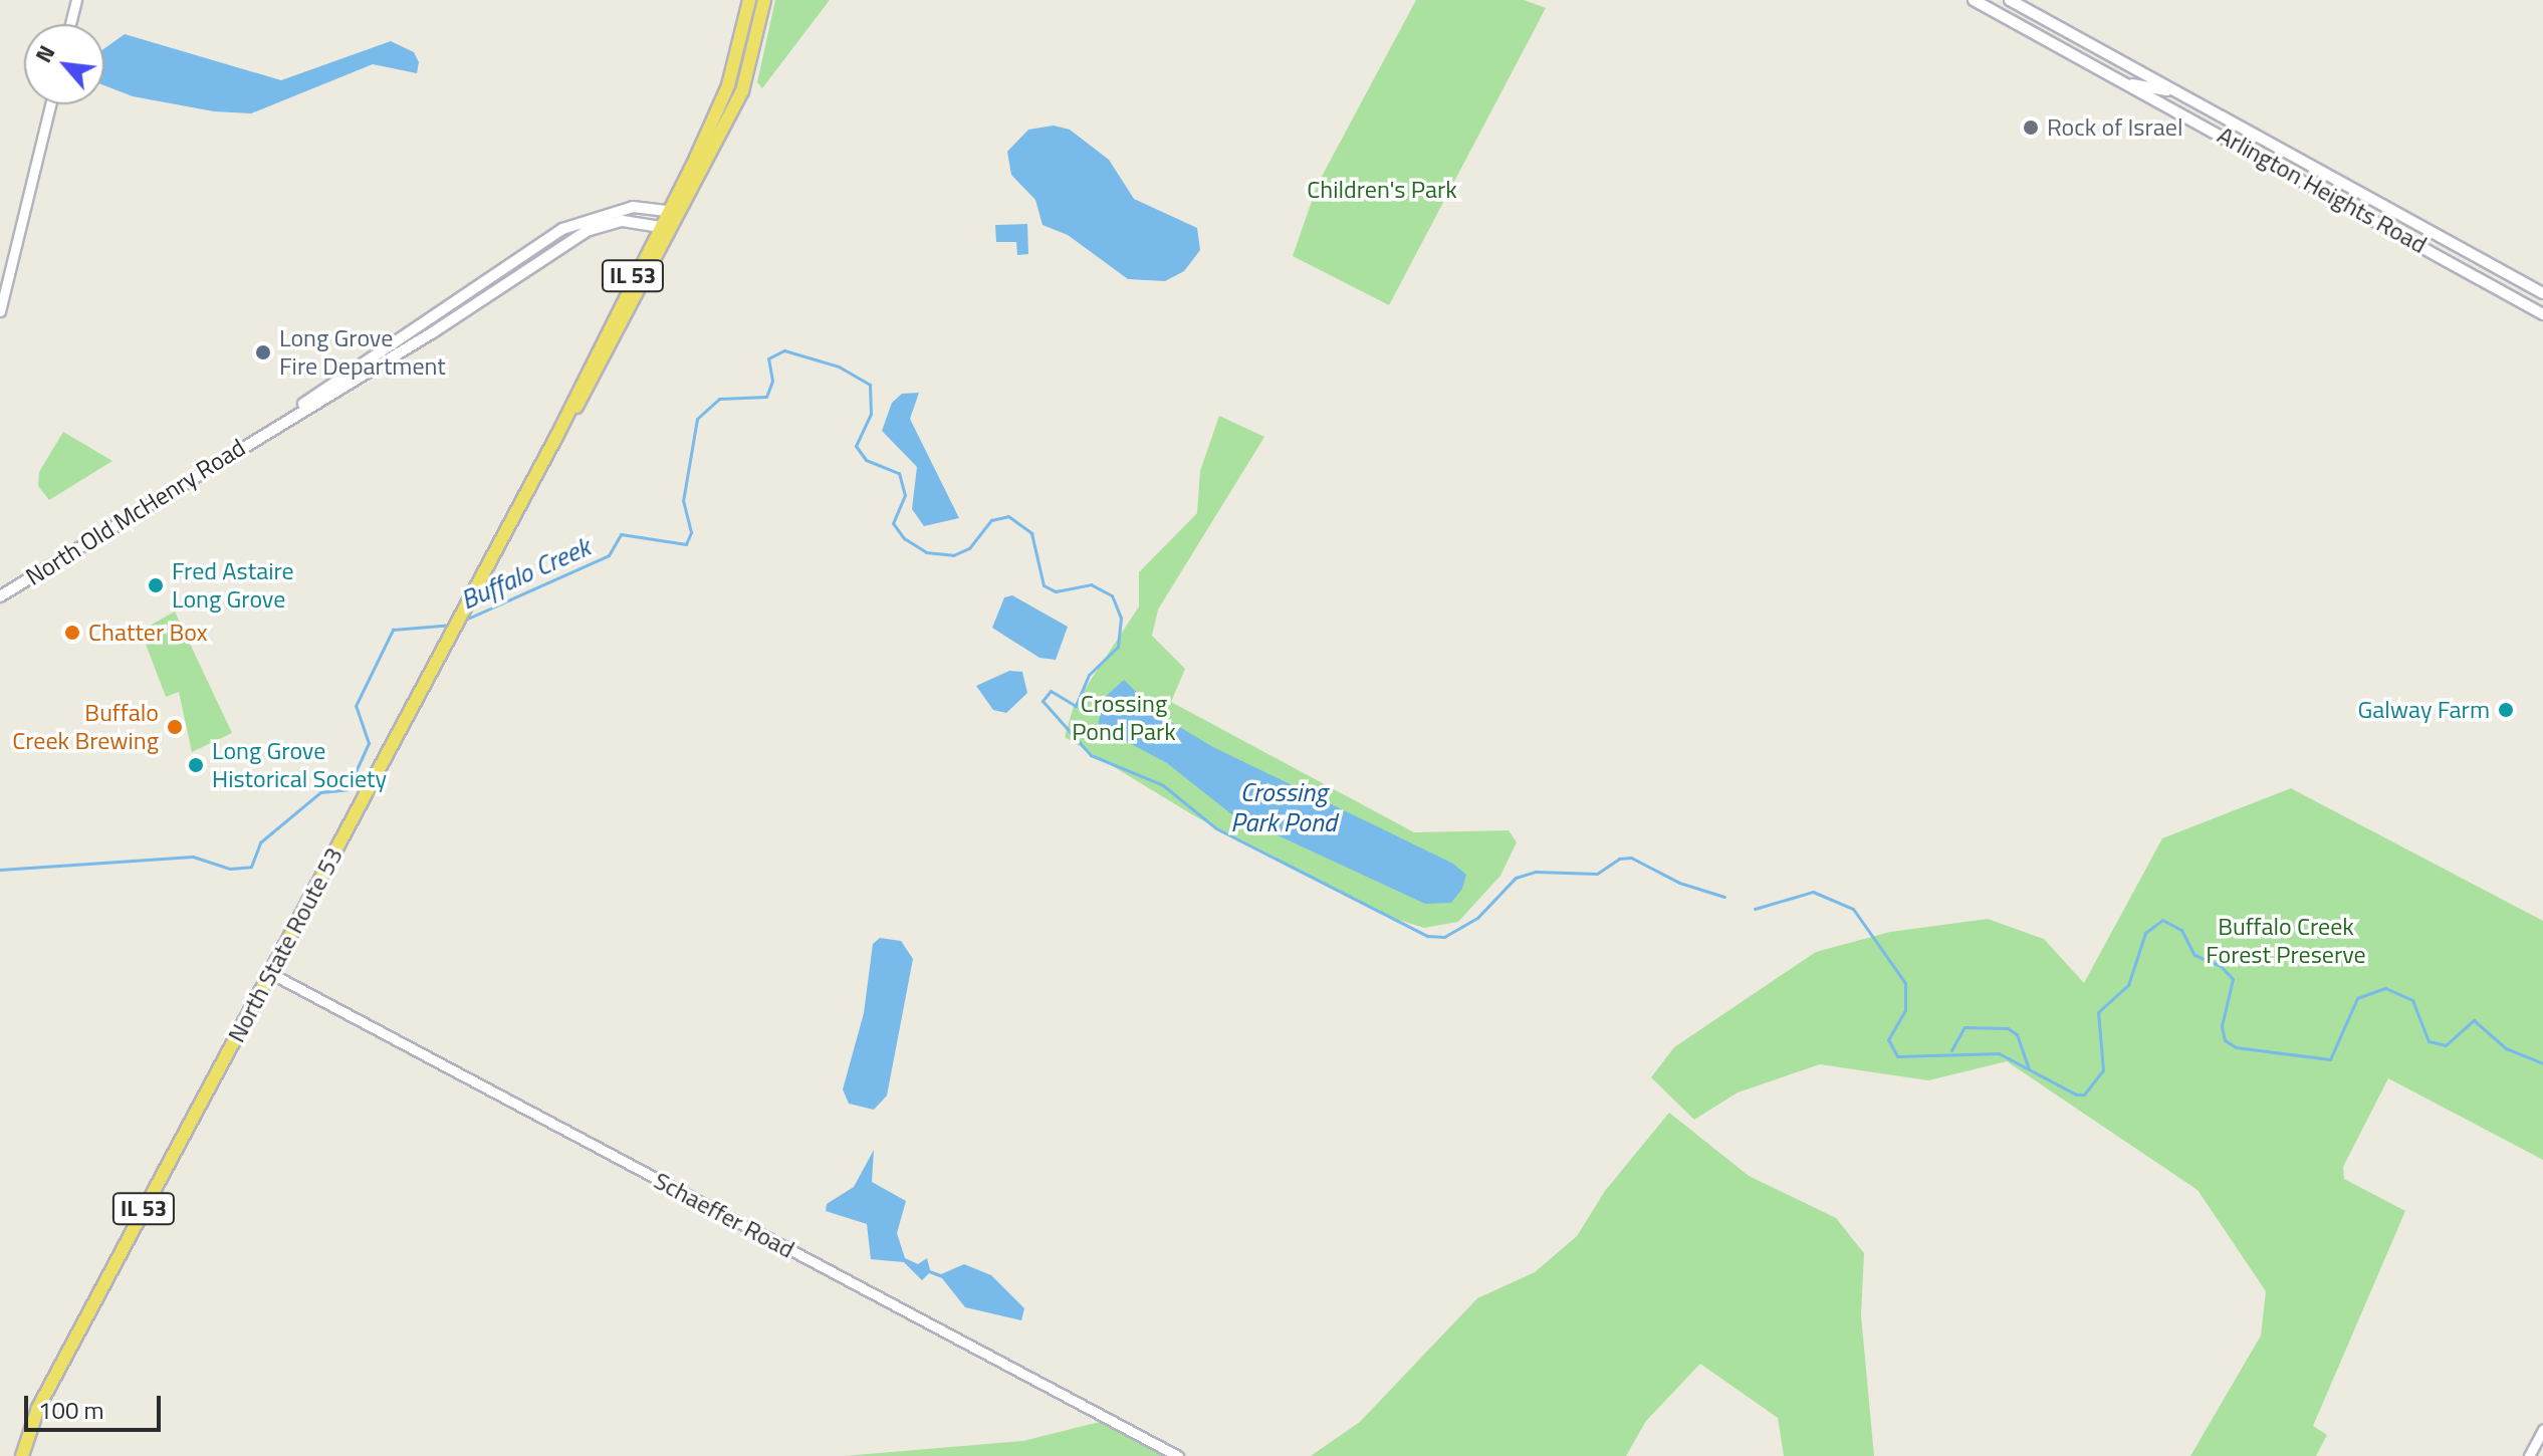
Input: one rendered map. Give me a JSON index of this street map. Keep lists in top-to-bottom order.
{
  "streets": {
    "main road": [
      "Arlington Heights Road",
      "IL 53",
      "North Old McHenry Road",
      "North State Route 53"
    ],
    "street": ["Schaeffer Road"]
  },
  "crossings": [
    ["North Old McHenry Road", "North State Route 53"],
    ["North State Route 53", "Schaeffer Road"]
  ],
  "water": ["Buffalo Creek", "Crossing Park Pond"],
  "parks": ["Children's Park", "Crossing Pond Park", "Buffalo Creek Forest Preserve"],
  "places": [
    "Rock of Israel",
    "Long Grove Fire Department",
    "Fred Astaire Long Grove",
    "Chatter Box",
    "Galway Farm",
    "Buffalo Creek Brewing",
    "Long Grove Historical Society"
  ],
  "scale_bar": "100 m",
  "north": "top left"
}
